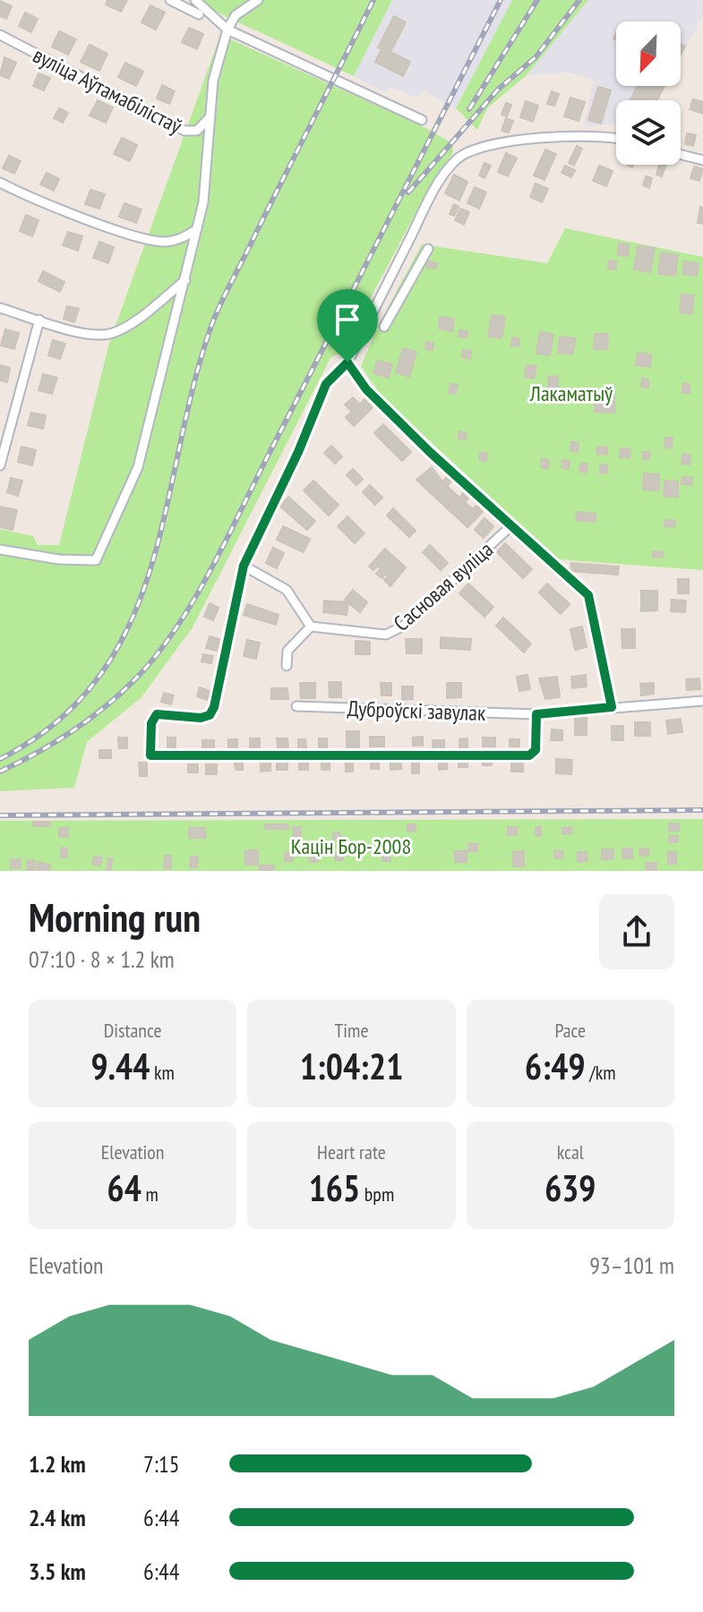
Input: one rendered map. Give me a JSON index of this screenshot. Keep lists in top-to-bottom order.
{
  "streets": {
    "street": ["вуліца Аўтамабілістаў", "Сасновая вуліца", "Дуброўскі завулак"]
  },
  "parks": ["Лакаматыў", "Кацін Бор-2008"],
  "north": "bottom left",
  "page": {
    "heading": ["Morning run", "07:10 · 8 × 1.2 km"],
    "stats": [
      ["Distance", "9.44 km"],
      ["Time", "1:04:21"],
      ["Pace", "6:49 /km"],
      ["Elevation", "64 m"],
      ["Heart rate", "165 bpm"],
      ["kcal", "639"]
    ],
    "chart": ["Elevation", "93–101 m"],
    "list": [
      {
        "name": "1.2 km",
        "note": "7:15"
      },
      {
        "name": "2.4 km",
        "note": "6:44"
      },
      {
        "name": "3.5 km",
        "note": "6:44"
      }
    ]
  }
}
